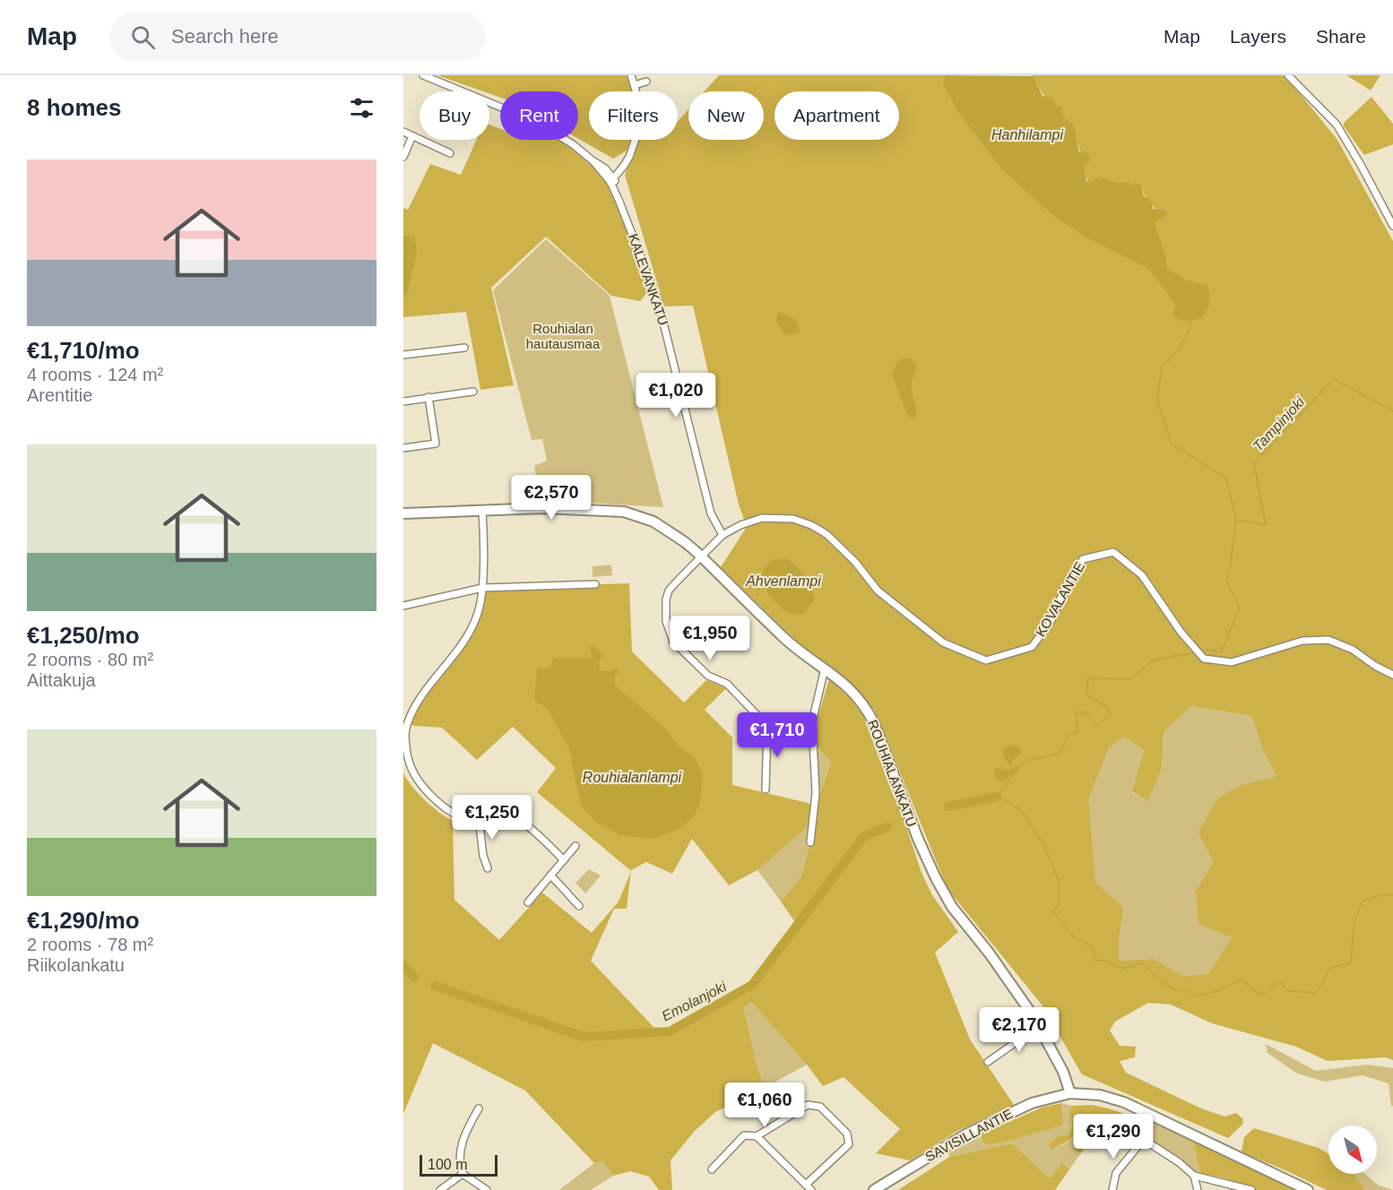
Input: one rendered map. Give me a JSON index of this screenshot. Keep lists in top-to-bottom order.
{
  "streets": {
    "street": [
      "KALEVANKATU",
      "KOVALANTIE",
      "ROUHIALANKATU",
      "SAVISILLANTIE"
    ]
  },
  "crossings": [
    ["KALEVANKATU", "KOVALANTIE"],
    ["KOVALANTIE", "ROUHIALANKATU"],
    ["ROUHIALANKATU", "SAVISILLANTIE"]
  ],
  "water": [
    "Hanhilampi",
    "Tampinjoki",
    "Ahvenlampi",
    "Rouhialanlampi",
    "Emolanjoki"
  ],
  "parks": ["Rouhialan hautausmaa"],
  "scale_bar": "100 m",
  "north": "bottom right",
  "page": {
    "header": "Map",
    "search": "Search here",
    "nav": ["Map", "Layers", "Share"],
    "heading": "8 homes",
    "chip": [
      "Buy",
      "Rent",
      "Filters",
      "New",
      "Apartment"
    ],
    "list": [
      {
        "name": "€1,710/mo",
        "note": "4 rooms · 124 m² · Arentitie"
      },
      {
        "name": "€1,250/mo",
        "note": "2 rooms · 80 m² · Aittakuja"
      },
      {
        "name": "€1,290/mo",
        "note": "2 rooms · 78 m² · Riikolankatu"
      }
    ],
    "price": [
      "€1,020",
      "€2,570",
      "€1,950",
      "€1,710",
      "€1,250",
      "€2,170",
      "€1,060",
      "€1,290"
    ],
    "scale": "100 m"
  }
}
